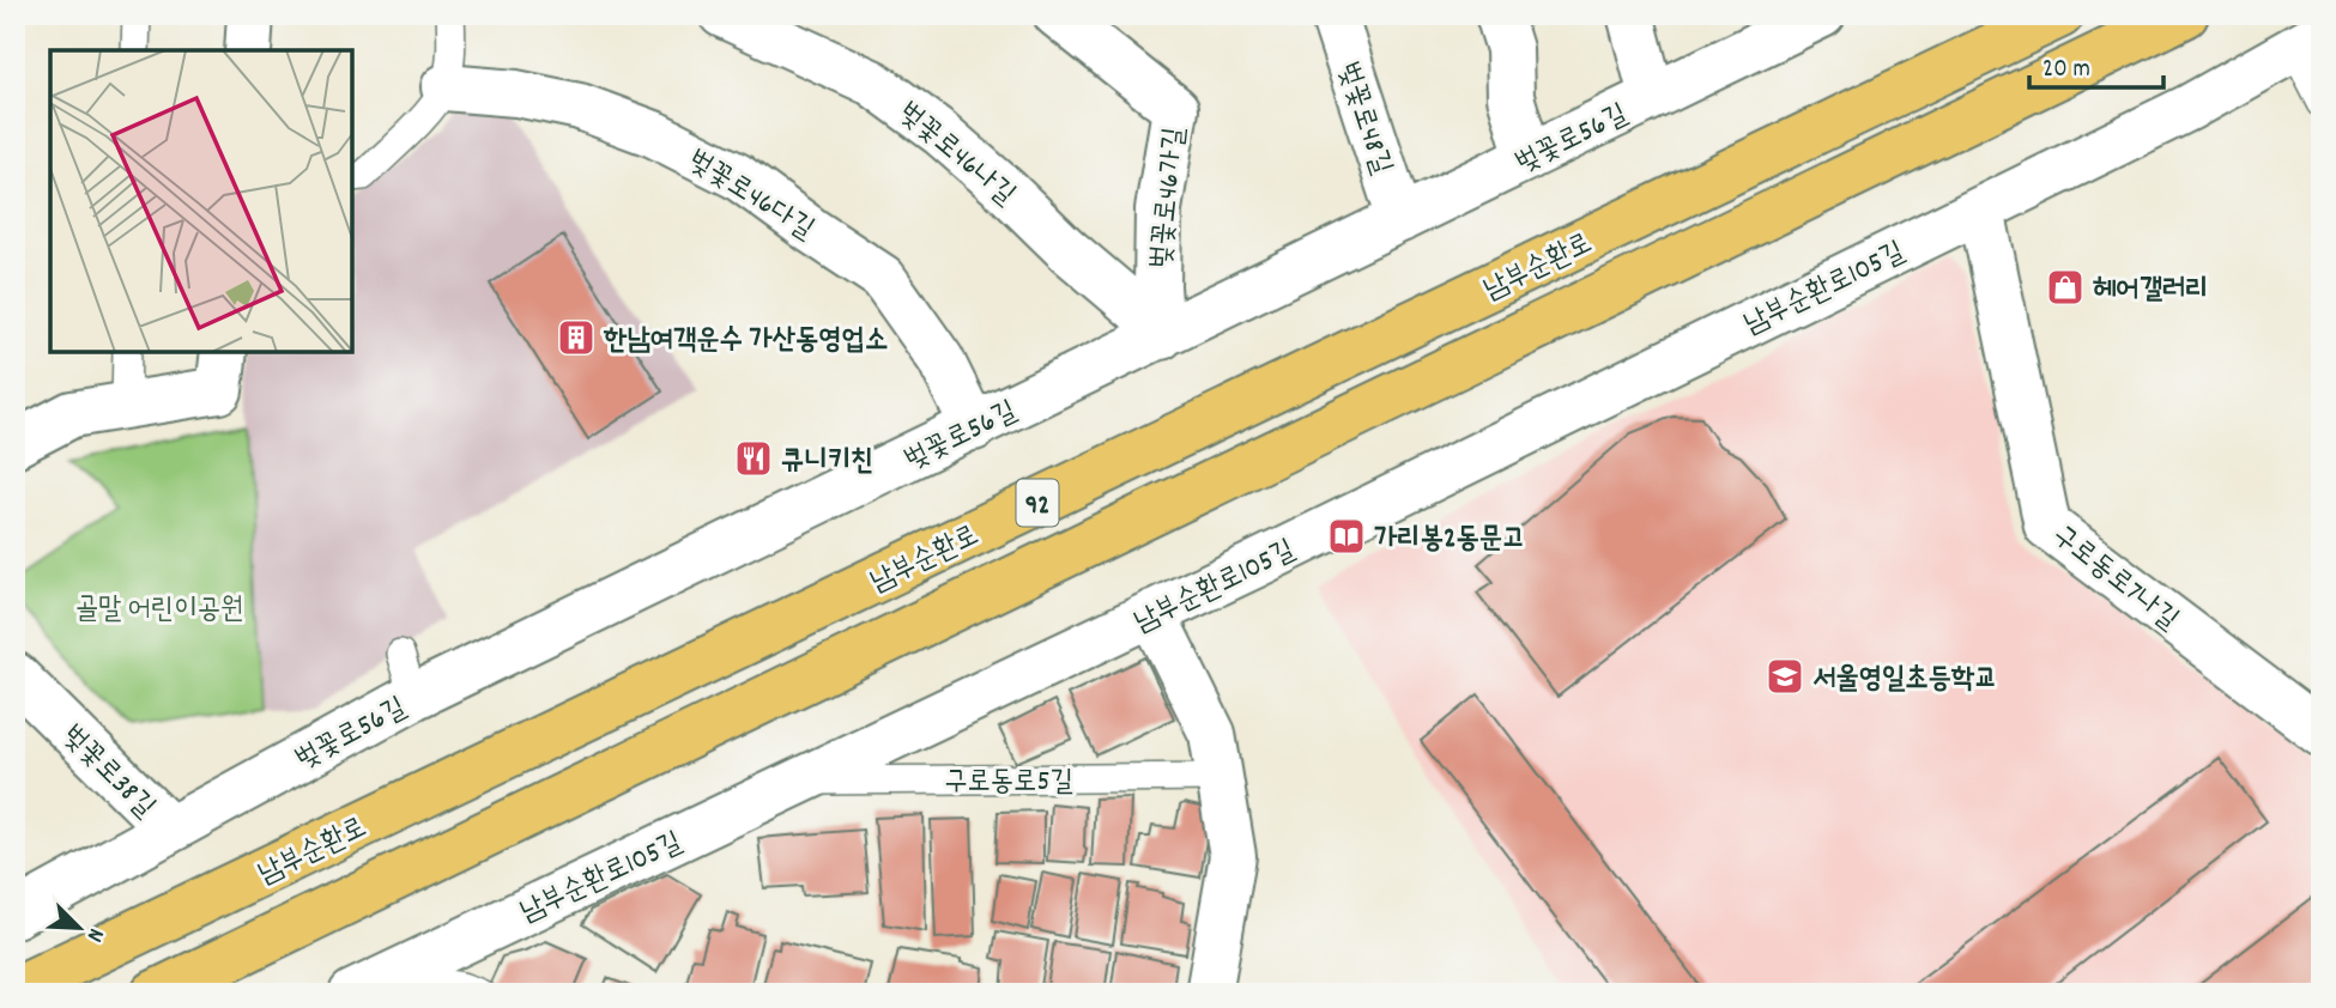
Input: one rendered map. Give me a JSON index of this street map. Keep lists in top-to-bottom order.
{
  "streets": {
    "main road": ["남부순환로", "92"],
    "street": [
      "벚꽃로48길",
      "벚꽃로56길",
      "벚꽃로46나길",
      "벚꽃로46다길",
      "벚꽃로46가길",
      "남부순환로105길",
      "구로동로7나길",
      "벚꽃로38길"
    ],
    "lane": ["구로동로5길"]
  },
  "crossings": [
    ["벚꽃로48길", "벚꽃로56길"],
    ["벚꽃로56길", "벚꽃로46나길"],
    ["벚꽃로56길", "벚꽃로46다길"],
    ["벚꽃로56길", "벚꽃로46가길"],
    ["벚꽃로56길", "벚꽃로38길"],
    ["벚꽃로46나길", "벚꽃로46가길"],
    ["남부순환로105길", "구로동로7나길"],
    ["남부순환로105길", "구로동로5길"]
  ],
  "parks": ["골말 어린이공원"],
  "places": {
    "shop": ["헤어갤러리"],
    "building": ["한남여객운수 가산동영업소"],
    "restaurant": ["큐니키친"],
    "library": ["가리봉2동문고"],
    "school or university": ["서울영일초등학교"]
  },
  "scale_bar": "20 m",
  "north": "bottom right"
}
